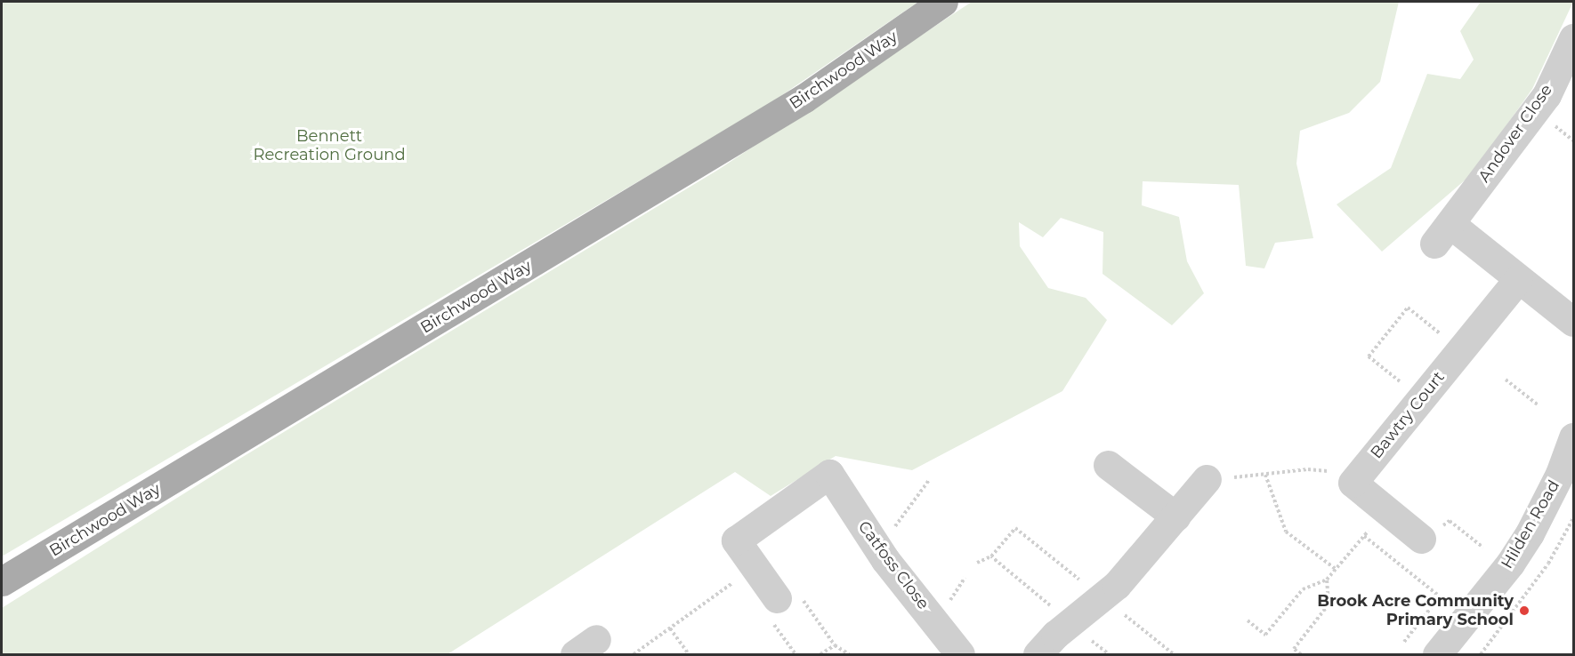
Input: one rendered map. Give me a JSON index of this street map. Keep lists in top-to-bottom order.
{
  "streets": {
    "main road": ["Birchwood Way"],
    "street": [
      "Andover Close",
      "Bawtry Court",
      "Hilden Road",
      "Catfoss Close"
    ]
  },
  "crossings": [
    ["Andover Close", "Bawtry Court"]
  ],
  "parks": ["Bennett Recreation Ground"],
  "places": ["Brook Acre Community Primary School"]
}
